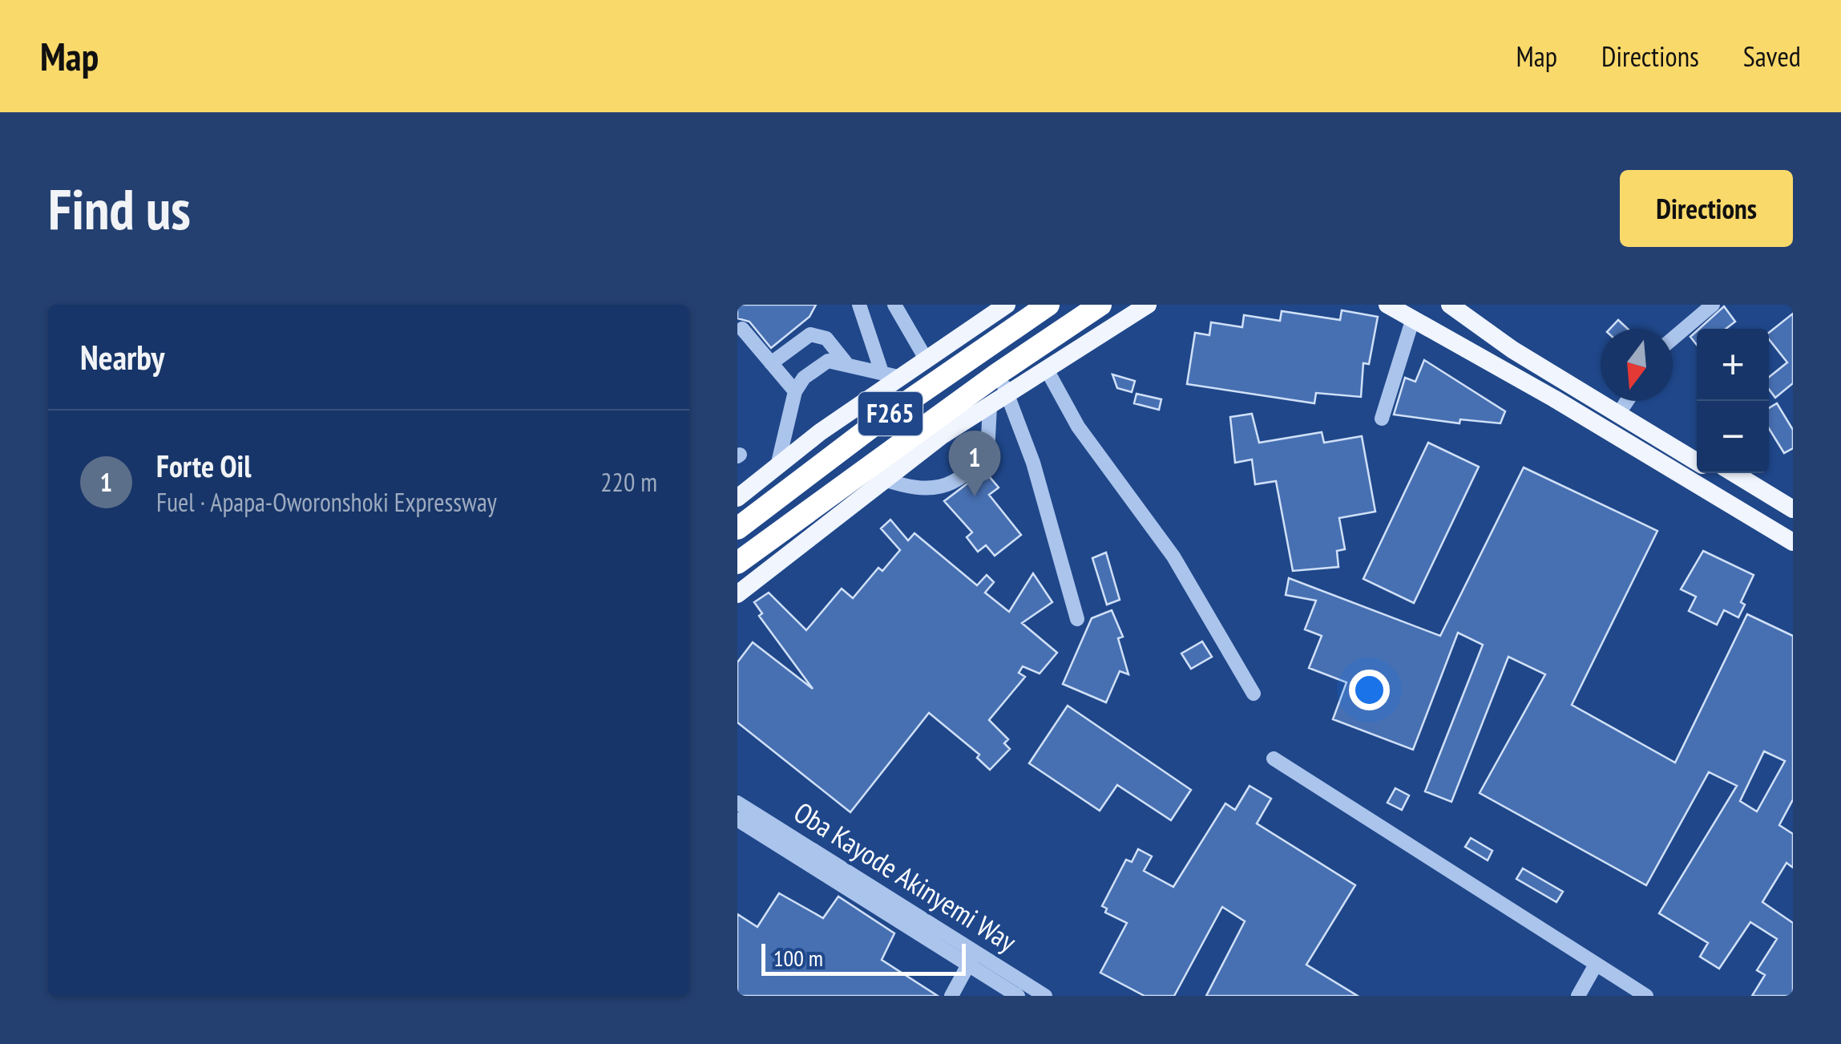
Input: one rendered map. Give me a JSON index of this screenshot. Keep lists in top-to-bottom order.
{
  "streets": {
    "highway": ["F265"],
    "street": ["Oba Kayode Akinyemi Way"]
  },
  "scale_bar": "100 m",
  "north": "bottom",
  "page": {
    "header": "Map",
    "nav": ["Map", "Directions", "Saved"],
    "buttons": "Directions",
    "title": "Find us",
    "heading": "Nearby",
    "map_buttons": ["+", "−"],
    "list": [
      {
        "mark": "1",
        "name": "Forte Oil",
        "note": "Fuel · Apapa-Oworonshoki Expressway",
        "value": "220 m"
      }
    ],
    "pins": "1",
    "scale": "100 m"
  }
}
